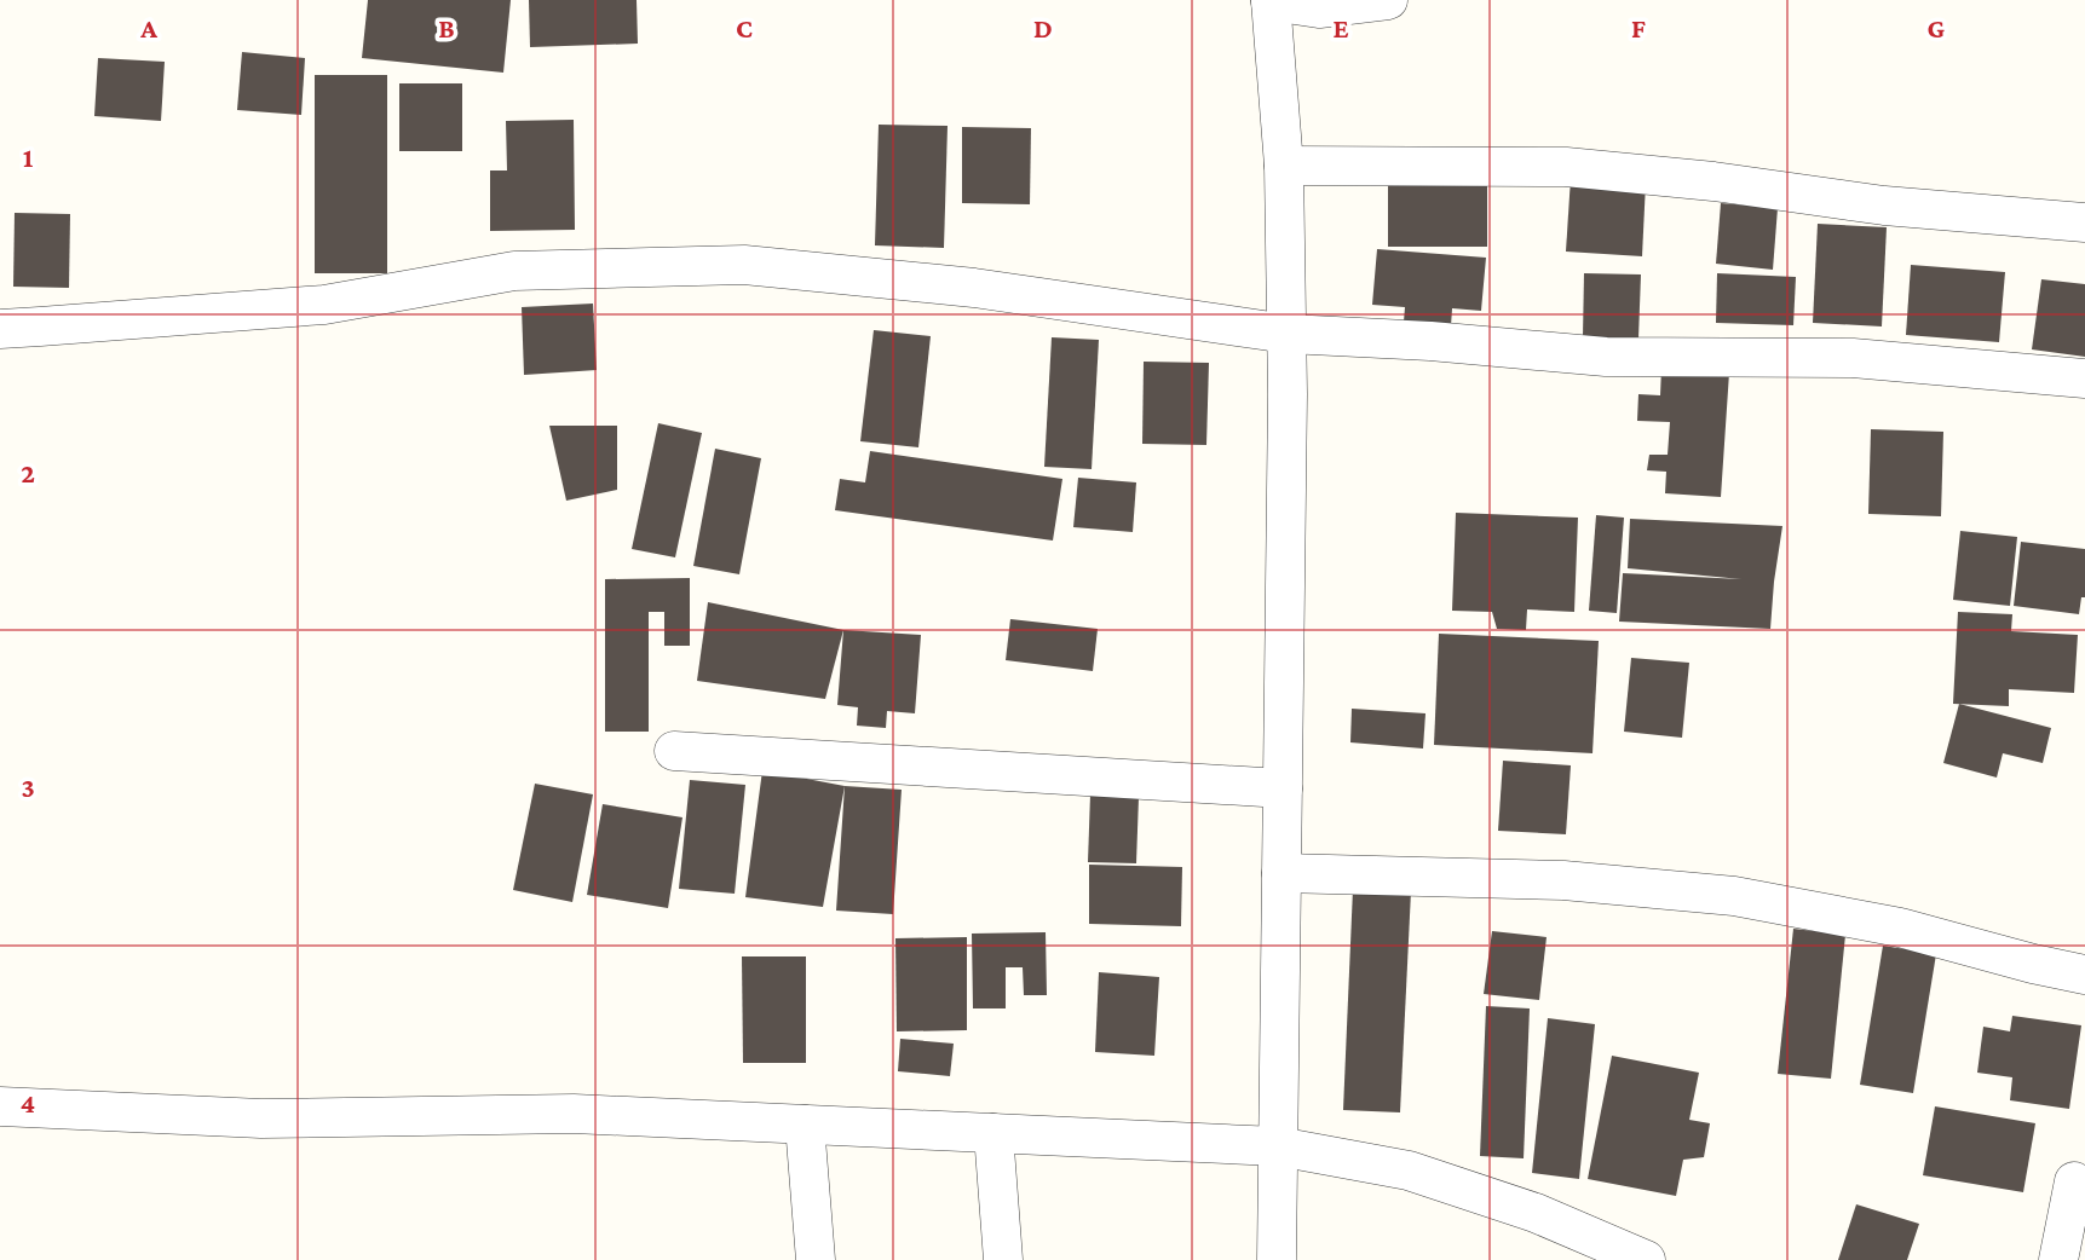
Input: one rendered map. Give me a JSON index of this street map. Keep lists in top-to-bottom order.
{
  "grid": {
    "columns": [
      "A",
      "B",
      "C",
      "D",
      "E",
      "F",
      "G"
    ],
    "rows": [
      "1",
      "2",
      "3",
      "4"
    ]
  }
}
